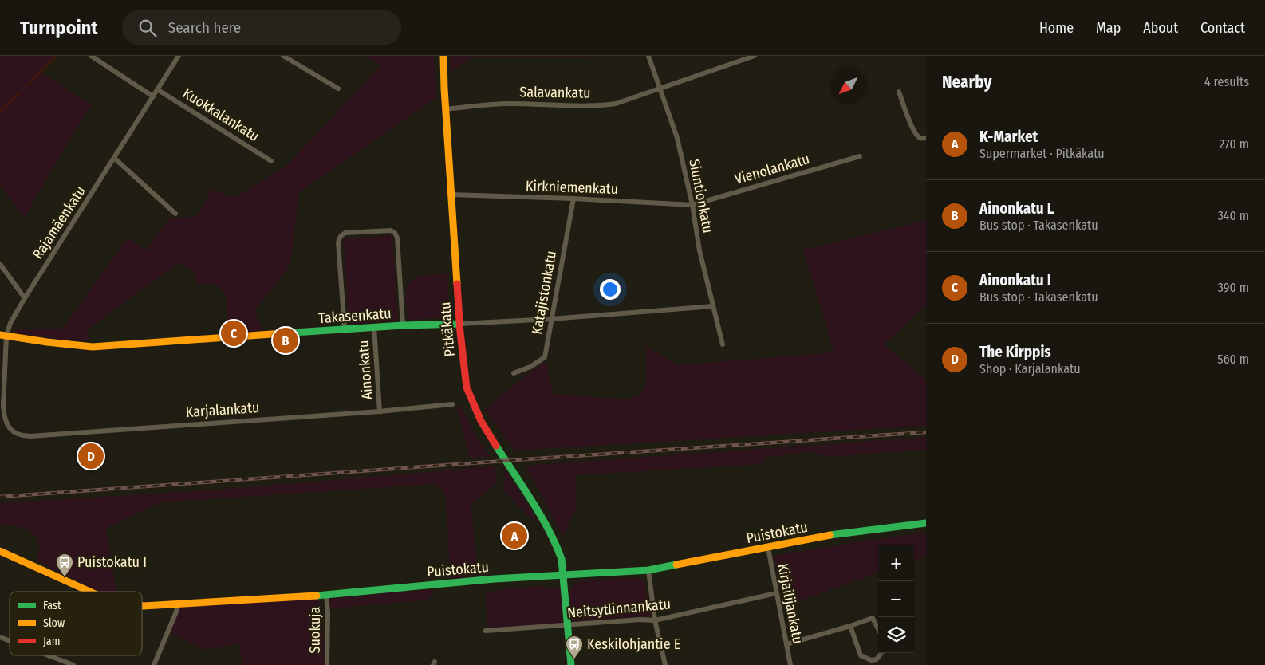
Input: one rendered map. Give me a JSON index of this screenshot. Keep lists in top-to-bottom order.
{
  "streets": {
    "street": [
      "Salavankatu",
      "Kuokkalankatu",
      "Vienolankatu",
      "Kirkniemenkatu",
      "Siuntionkatu",
      "Rajamäenkatu",
      "Katajistonkatu",
      "Takasenkatu",
      "Pitkäkatu",
      "Ainonkatu",
      "Karjalankatu",
      "Puistokatu",
      "Kirjailijankatu",
      "Neitsytlinnankatu",
      "Suokuja"
    ]
  },
  "crossings": [
    ["Salavankatu", "Siuntionkatu"],
    ["Salavankatu", "Pitkäkatu"],
    ["Kuokkalankatu", "Rajamäenkatu"],
    ["Vienolankatu", "Kirkniemenkatu"],
    ["Vienolankatu", "Siuntionkatu"],
    ["Kirkniemenkatu", "Siuntionkatu"],
    ["Kirkniemenkatu", "Katajistonkatu"],
    ["Kirkniemenkatu", "Pitkäkatu"],
    ["Siuntionkatu", "Takasenkatu"],
    ["Rajamäenkatu", "Takasenkatu"],
    ["Rajamäenkatu", "Karjalankatu"],
    ["Katajistonkatu", "Takasenkatu"],
    ["Takasenkatu", "Pitkäkatu"],
    ["Takasenkatu", "Ainonkatu"],
    ["Pitkäkatu", "Puistokatu"],
    ["Pitkäkatu", "Neitsytlinnankatu"],
    ["Ainonkatu", "Karjalankatu"],
    ["Puistokatu", "Kirjailijankatu"],
    ["Puistokatu", "Suokuja"],
    ["Kirjailijankatu", "Neitsytlinnankatu"]
  ],
  "places": {
    "bus stop": ["Puistokatu I", "Keskilohjantie E"]
  },
  "legend": ["Fast", "Slow", "Jam"],
  "north": "bottom left",
  "page": {
    "header": "Turnpoint",
    "search": "Search here",
    "nav": [
      "Home",
      "Map",
      "About",
      "Contact"
    ],
    "heading": ["Nearby", "4 results"],
    "list": [
      {
        "mark": "A",
        "name": "K-Market",
        "note": "Supermarket · Pitkäkatu",
        "value": "270 m"
      },
      {
        "mark": "B",
        "name": "Ainonkatu L",
        "note": "Bus stop · Takasenkatu",
        "value": "340 m"
      },
      {
        "mark": "C",
        "name": "Ainonkatu I",
        "note": "Bus stop · Takasenkatu",
        "value": "390 m"
      },
      {
        "mark": "D",
        "name": "The Kirppis",
        "note": "Shop · Karjalankatu",
        "value": "560 m"
      }
    ],
    "pins": [
      "C",
      "B",
      "D",
      "A"
    ],
    "map_buttons": ["+", "−"]
  }
}
